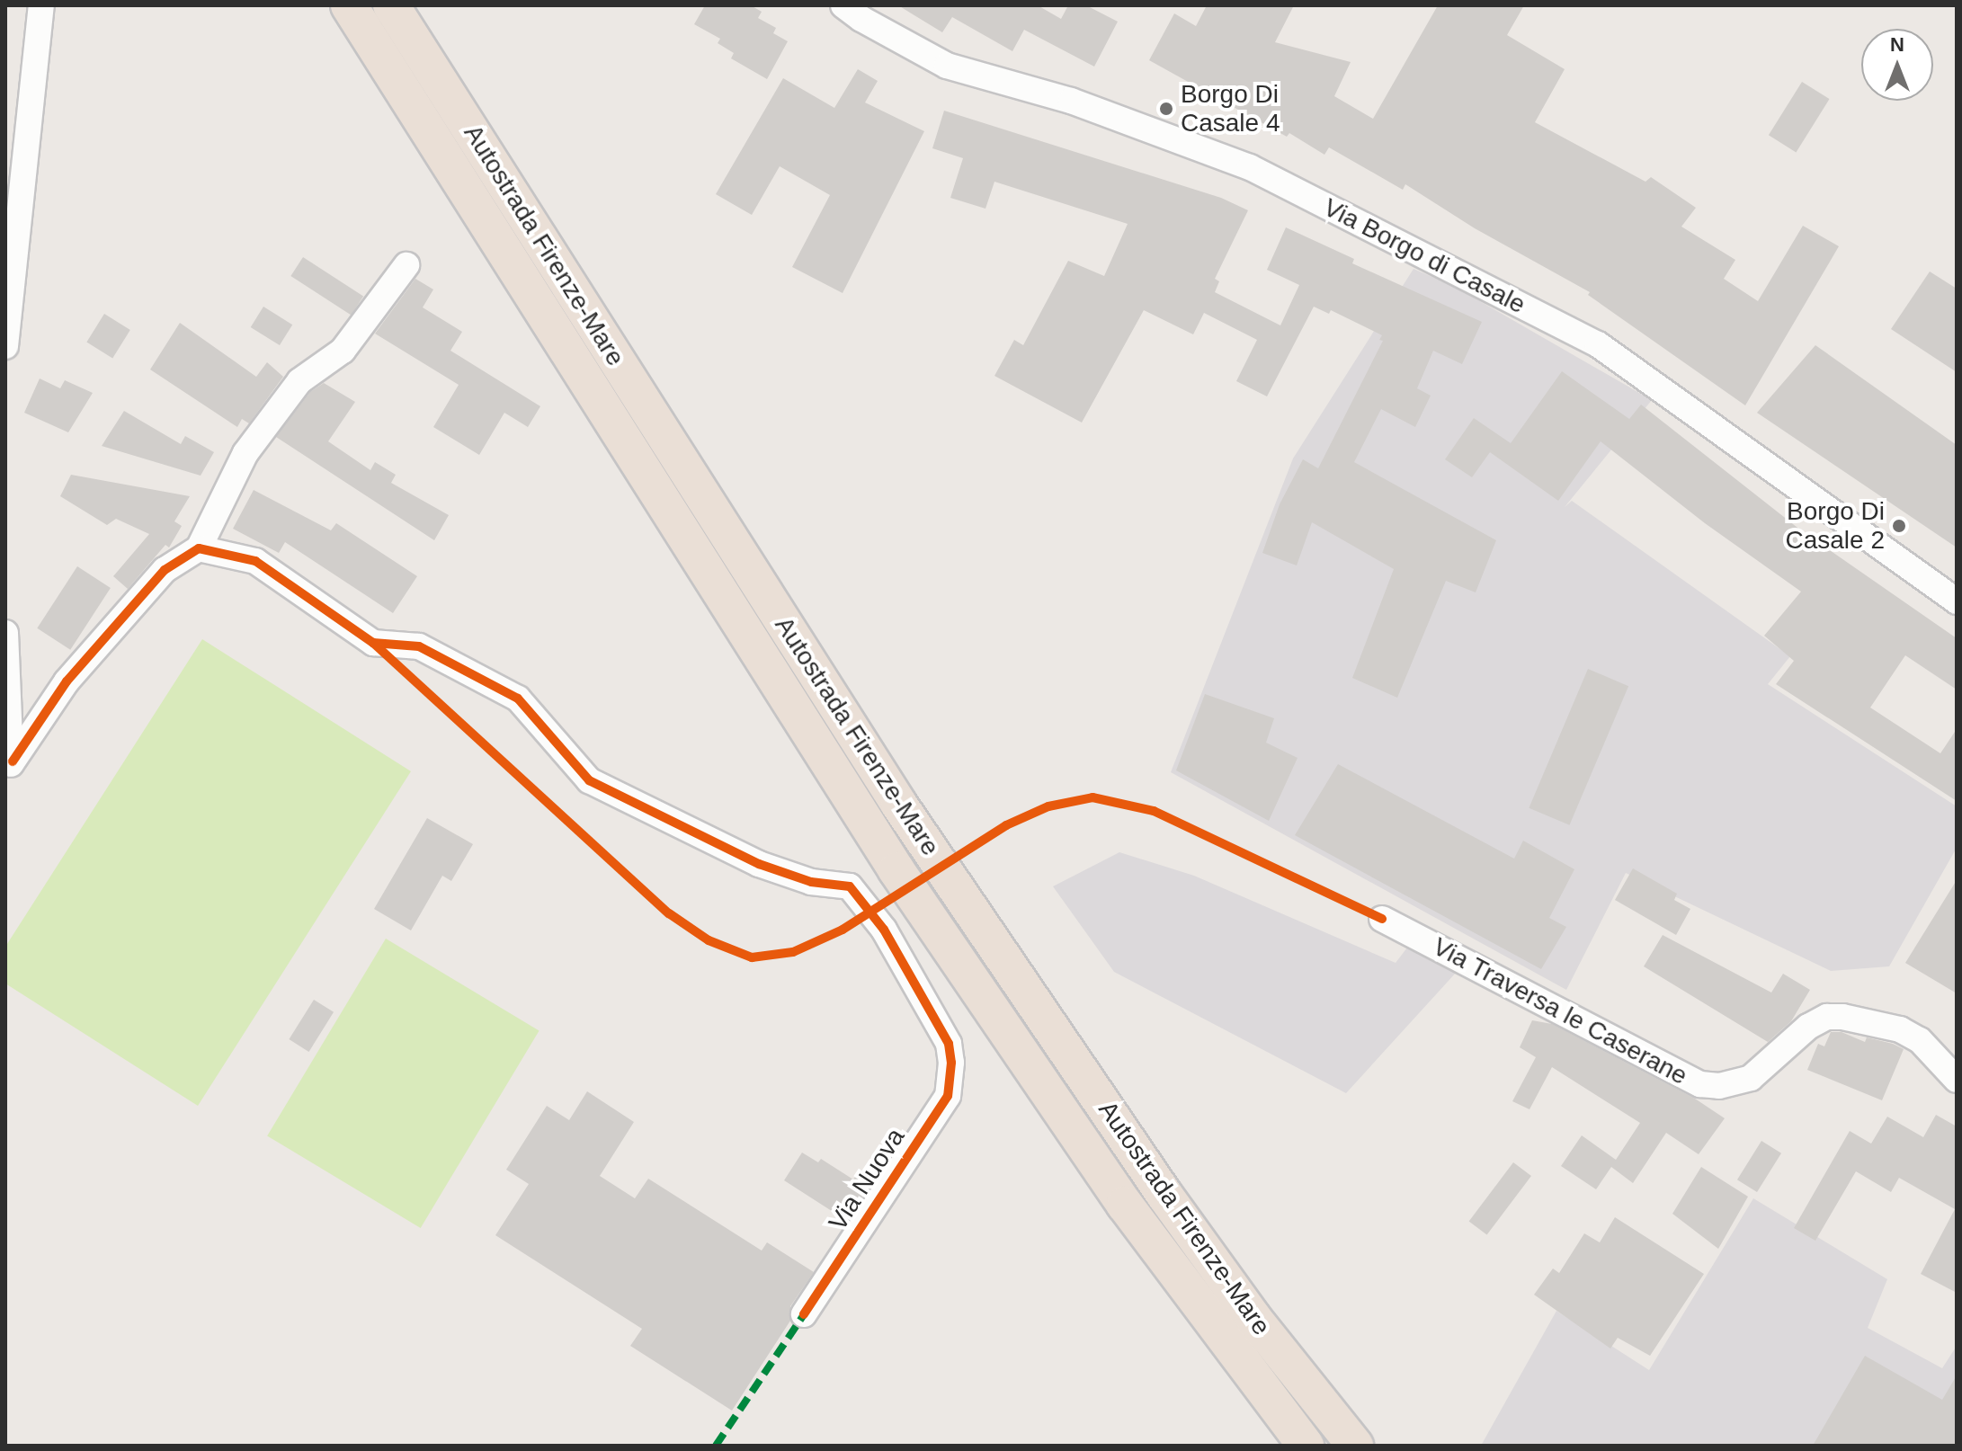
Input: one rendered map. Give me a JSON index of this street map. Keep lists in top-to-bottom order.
{
  "streets": {
    "highway": ["Autostrada Firenze-Mare"],
    "street": ["Via Borgo di Casale", "Via Traversa le Caserane", "Via Nuova"]
  },
  "places": ["Borgo Di Casale 4", "Borgo Di Casale 2"],
  "north": "top"
}
